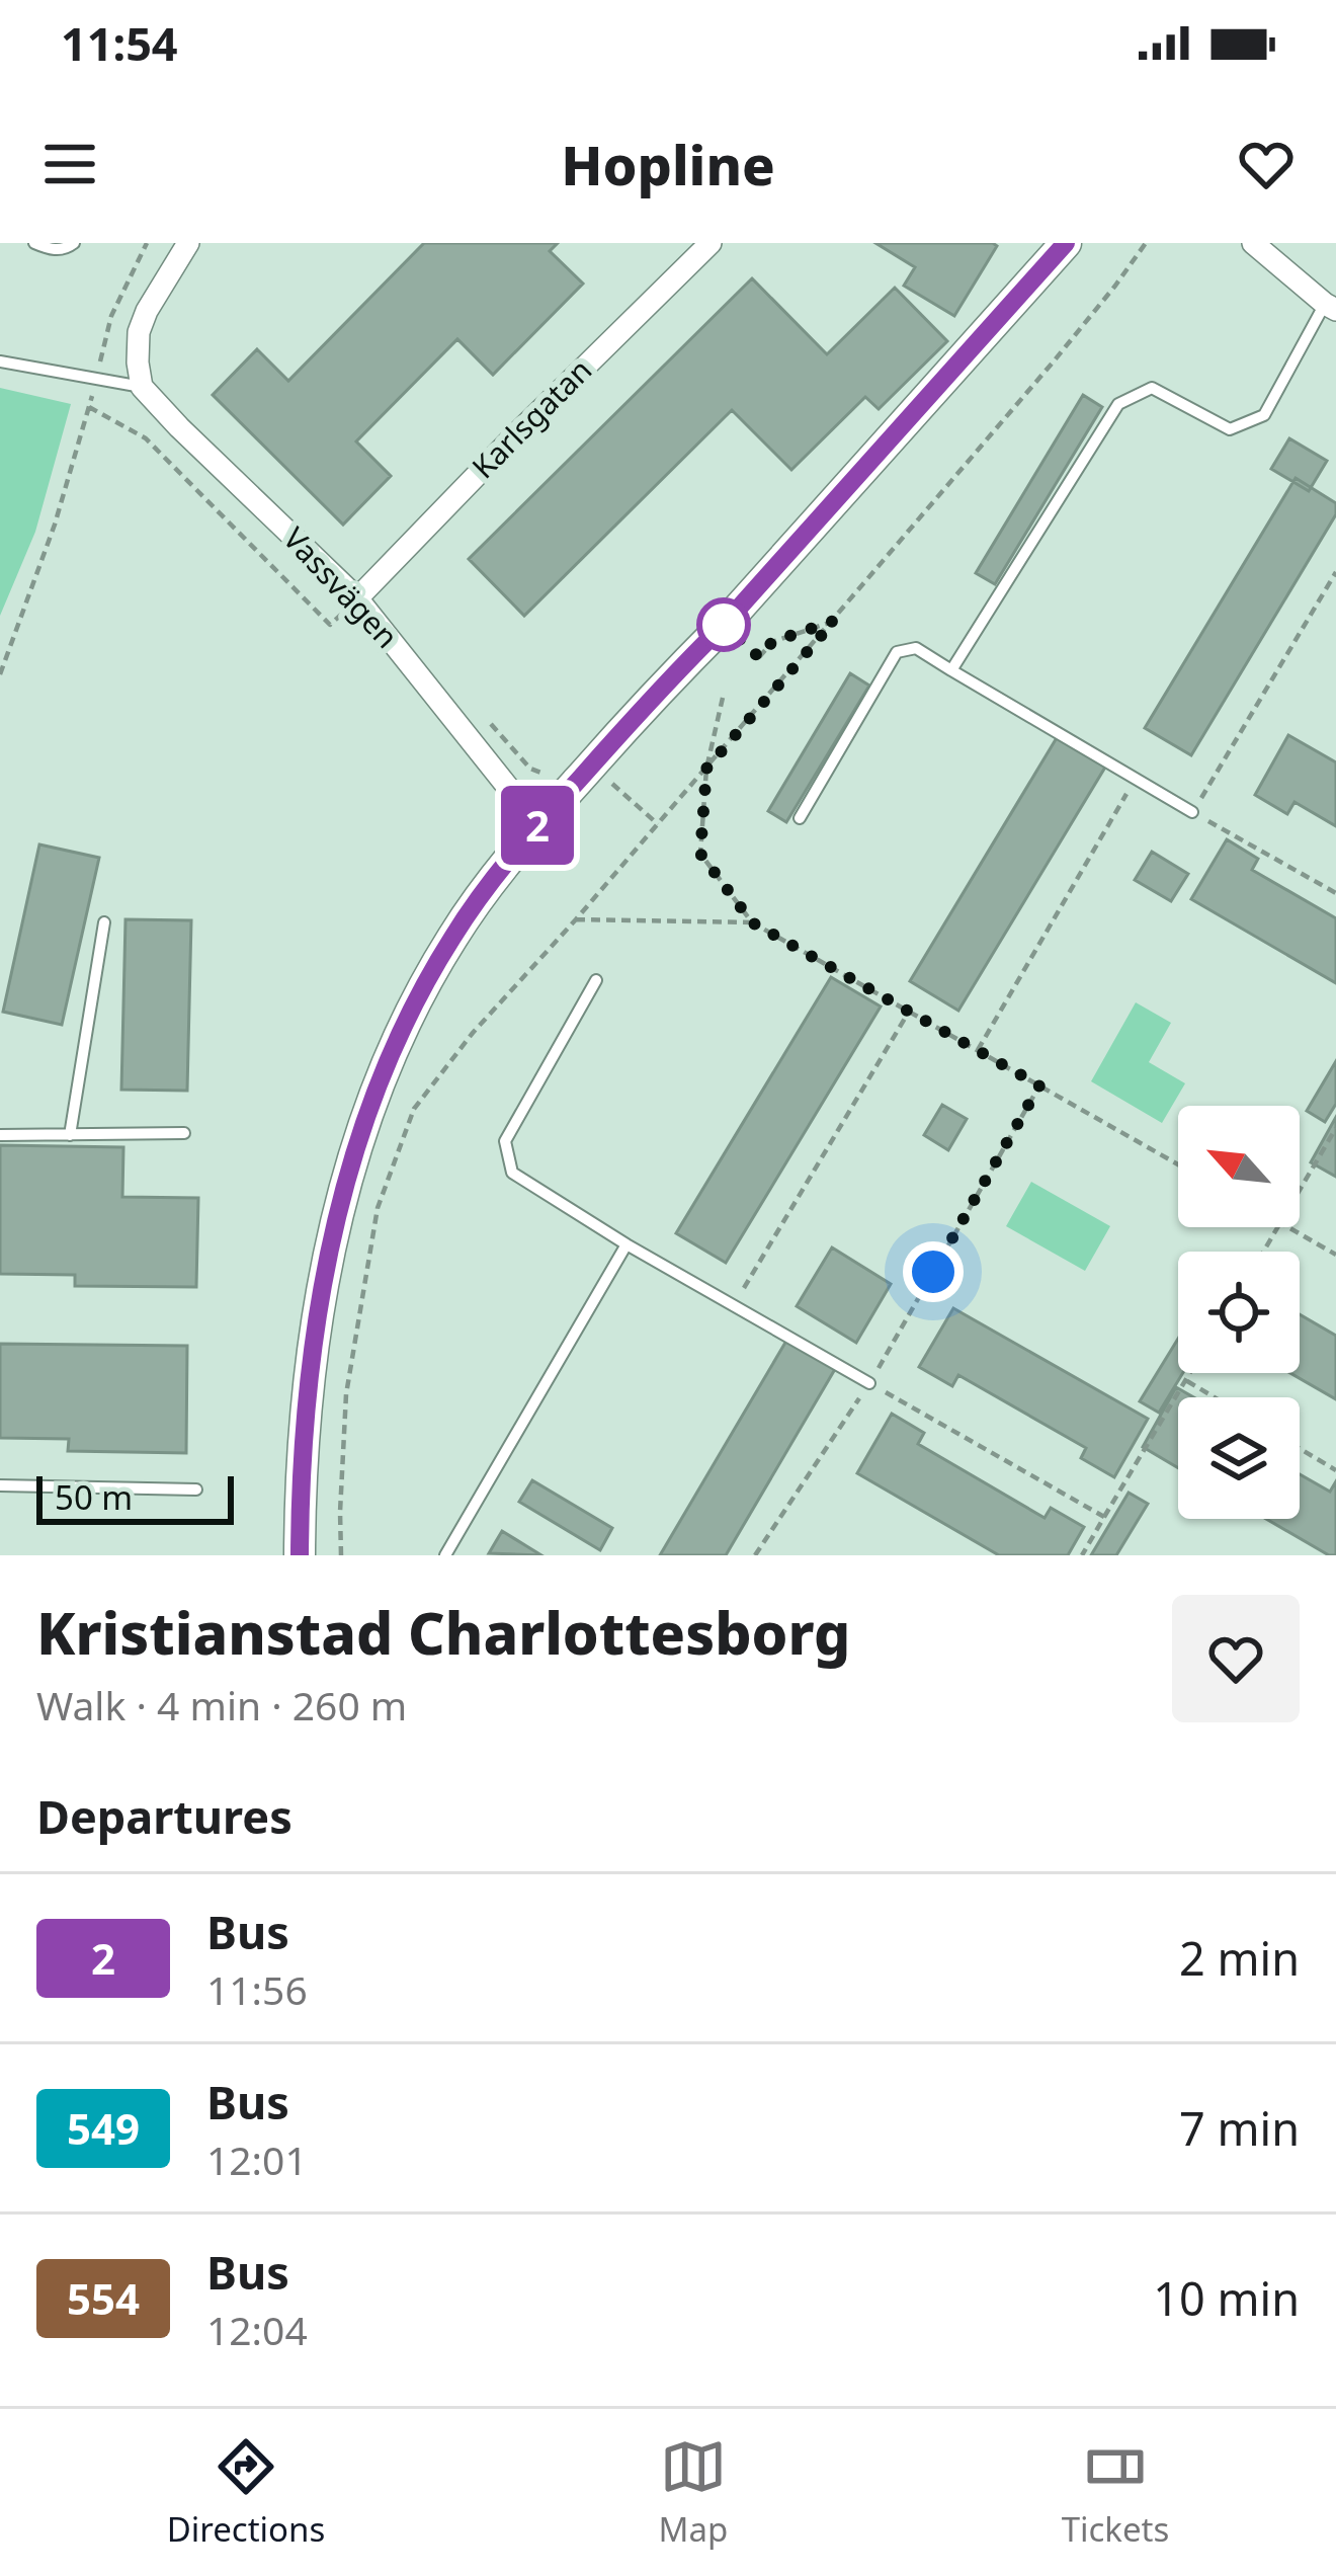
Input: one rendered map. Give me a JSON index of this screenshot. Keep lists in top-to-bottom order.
{
  "streets": {
    "street": ["Karlsgatan", "Vassvägen"]
  },
  "crossings": [
    ["Karlsgatan", "Vassvägen"]
  ],
  "lines": ["bus line 2"],
  "scale_bar": "50 m",
  "north": "top left",
  "page": {
    "status": "11:54",
    "header": "Hopline",
    "on_map": "2",
    "scale": "50 m",
    "heading": [
      ["Kristianstad Charlottesborg", "Walk · 4 min · 260 m"],
      "Departures"
    ],
    "list": [
      {
        "mark": "2",
        "name": "Bus",
        "note": "11:56",
        "value": "2 min"
      },
      {
        "mark": "549",
        "name": "Bus",
        "note": "12:01",
        "value": "7 min"
      },
      {
        "mark": "554",
        "name": "Bus",
        "note": "12:04",
        "value": "10 min"
      }
    ],
    "tabs": ["Directions", "Map", "Tickets"]
  }
}
